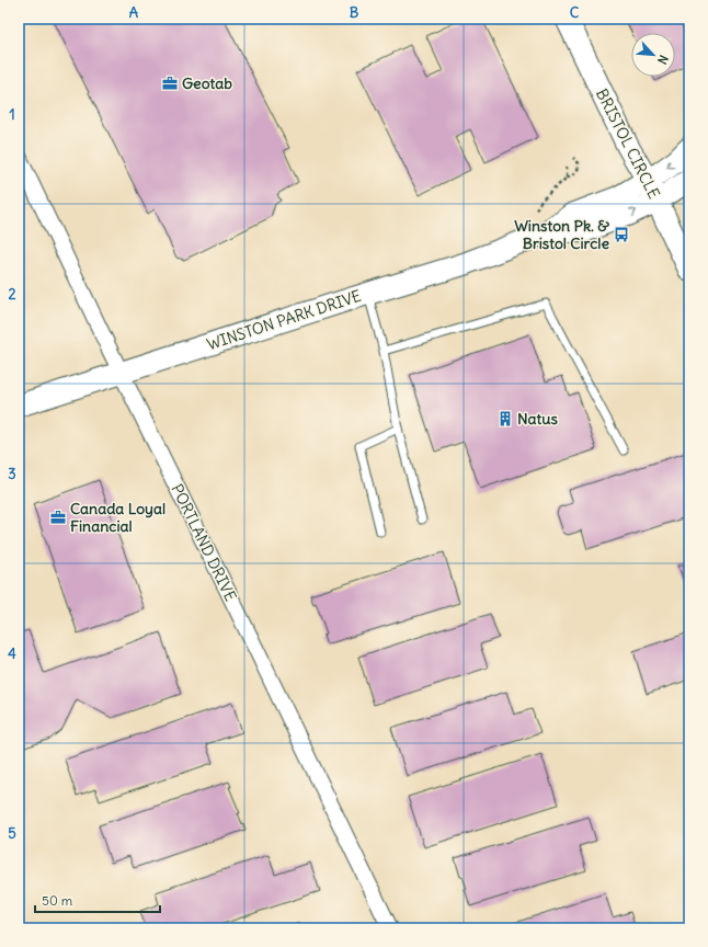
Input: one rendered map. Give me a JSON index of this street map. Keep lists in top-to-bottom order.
{
  "streets": {
    "street": ["BRISTOL CIRCLE", "WINSTON PARK DRIVE", "PORTLAND DRIVE"]
  },
  "crossings": [
    ["BRISTOL CIRCLE", "WINSTON PARK DRIVE"],
    ["WINSTON PARK DRIVE", "PORTLAND DRIVE"]
  ],
  "places": {
    "office": ["Geotab", "Canada Loyal Financial"],
    "bus stop": ["Winston Pk. & Bristol Circle"],
    "building": ["Natus"]
  },
  "scale_bar": "50 m",
  "north": "bottom right",
  "grid": {
    "columns": ["A", "B", "C"],
    "rows": [
      "1",
      "2",
      "3",
      "4",
      "5"
    ]
  }
}
